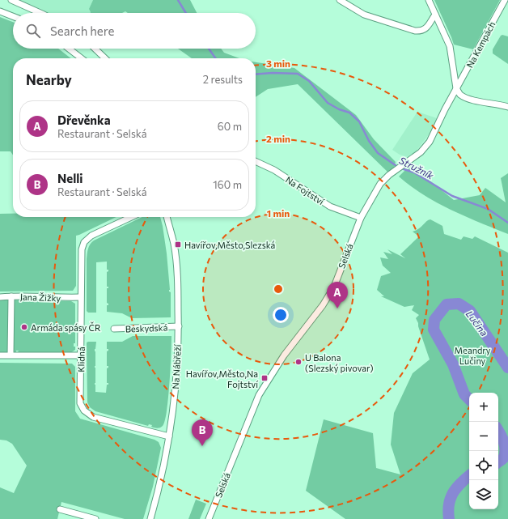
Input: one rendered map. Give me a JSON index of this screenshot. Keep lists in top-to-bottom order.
{
  "streets": {
    "street": [
      "Na Kempách",
      "Na Fojtství",
      "Selská",
      "Jana Žižky",
      "Beskydská",
      "Klidná",
      "Na Nábřeží"
    ]
  },
  "crossings": [
    ["Na Kempách", "Selská"],
    ["Na Fojtství", "Selská"],
    ["Jana Žižky", "Klidná"],
    ["Beskydská", "Na Nábřeží"],
    ["Klidná", "Na Nábřeží"]
  ],
  "water": ["Stružník", "Lučina"],
  "parks": ["Meandry Lučiny"],
  "places": {
    "transit": ["Havířov,Město,Slezská", "Havířov,Město,Na Fojtství"],
    "other": ["Armáda spásy ČR", "U Balona (Slezský pivovar)"]
  },
  "page": {
    "search": "Search here",
    "heading": ["Nearby", "2 results"],
    "list": [
      {
        "mark": "A",
        "name": "Dřevěnka",
        "note": "Restaurant · Selská",
        "value": "60 m"
      },
      {
        "mark": "B",
        "name": "Nelli",
        "note": "Restaurant · Selská",
        "value": "160 m"
      }
    ],
    "pins": ["A", "B"],
    "map_buttons": ["+", "−"]
  },
  "rings": ["3 min", "2 min", "1 min"]
}
